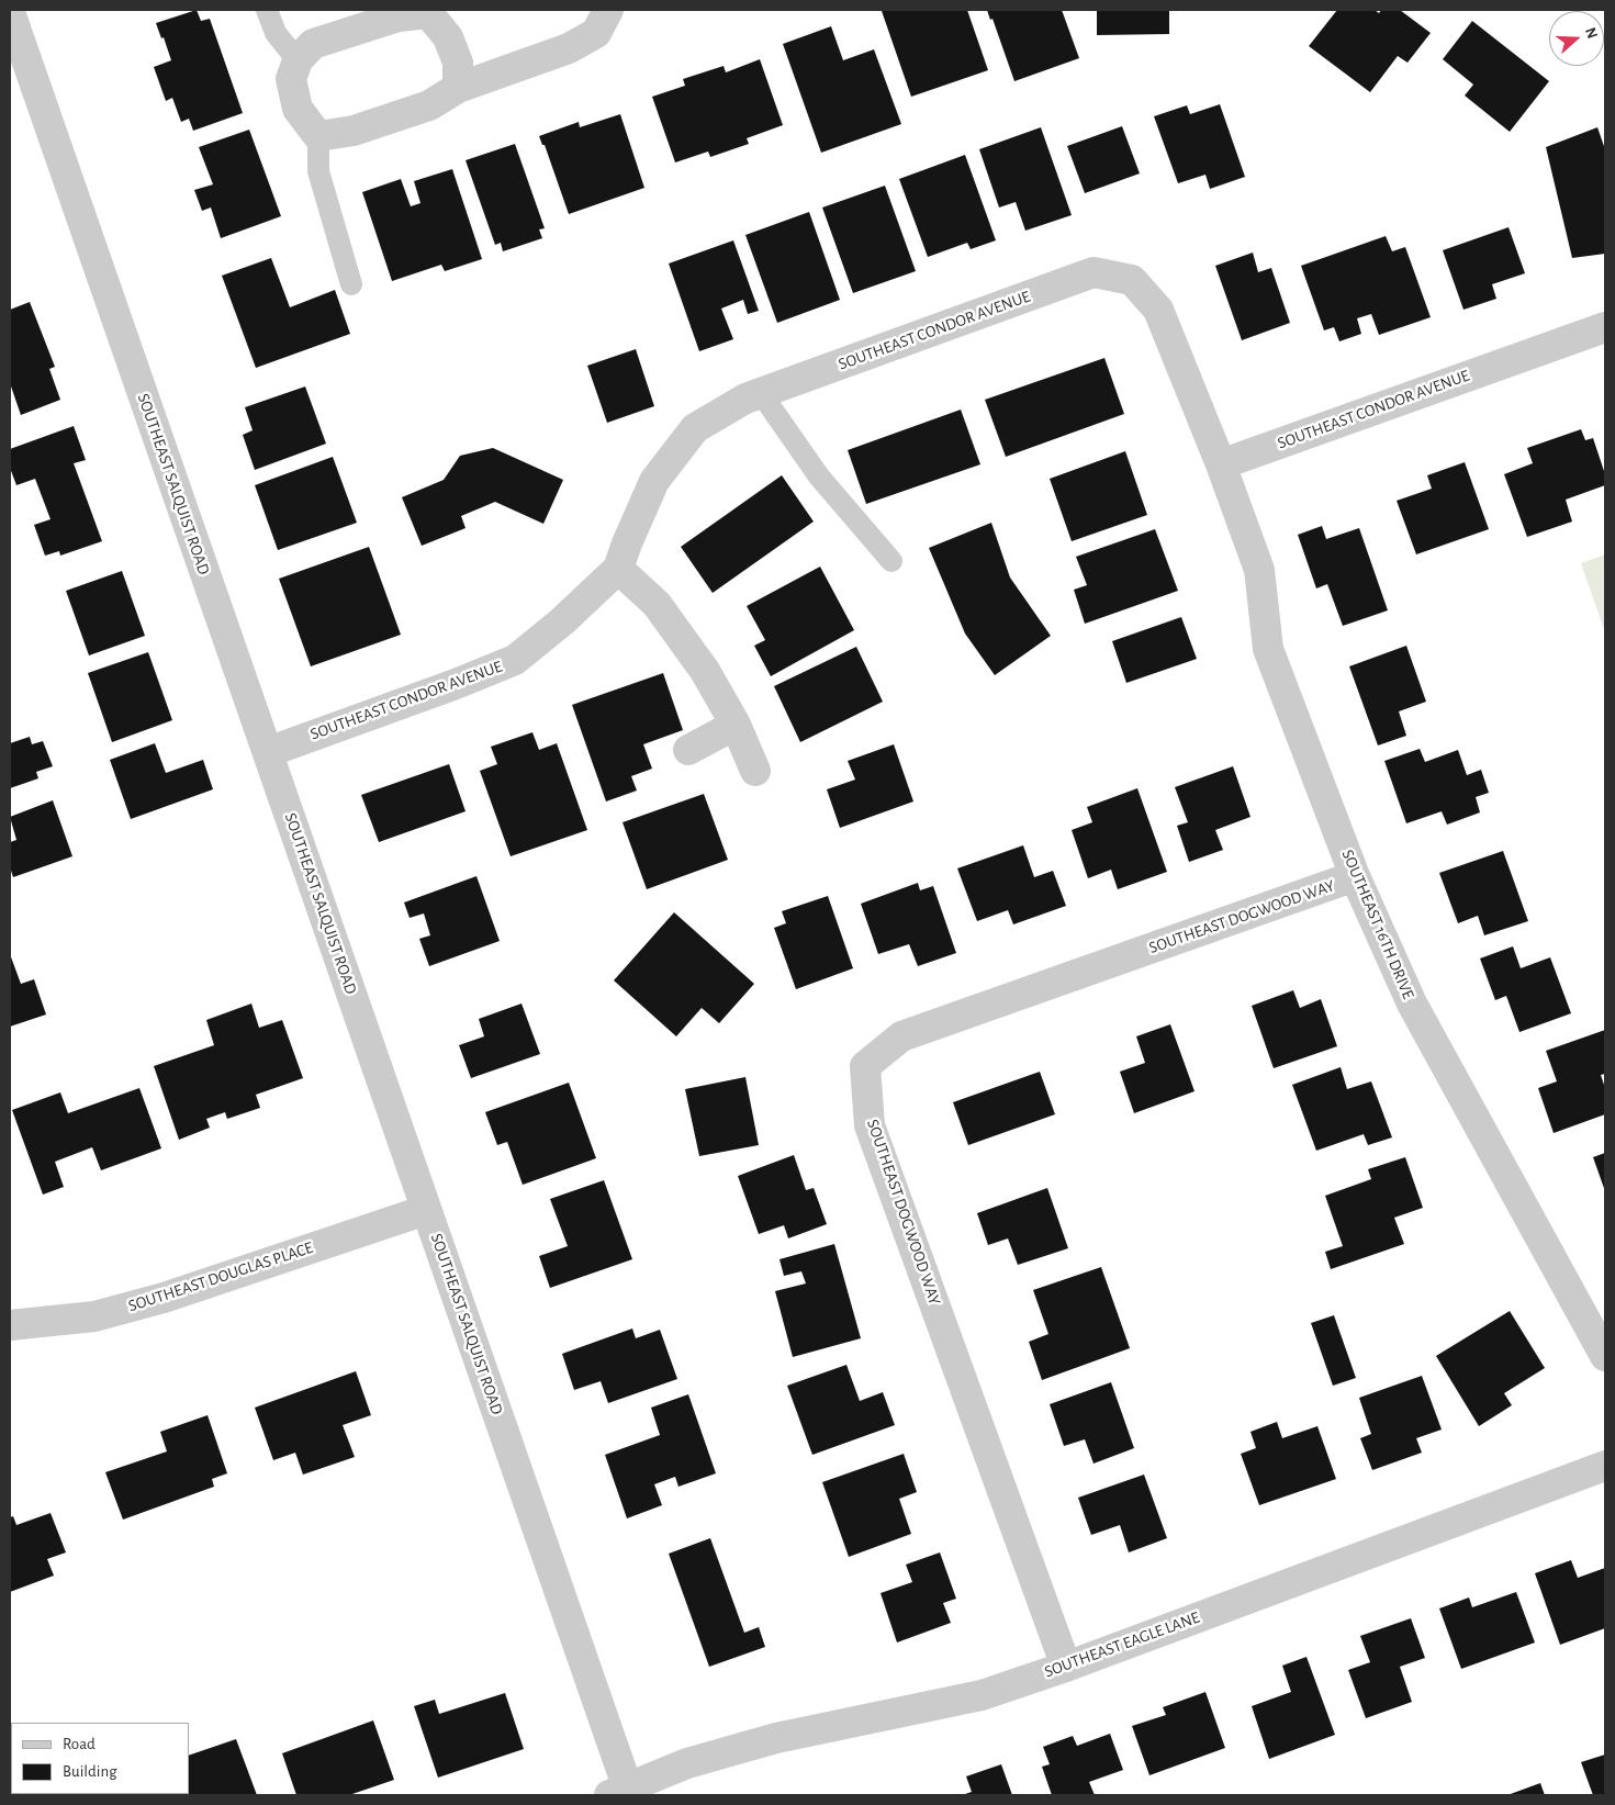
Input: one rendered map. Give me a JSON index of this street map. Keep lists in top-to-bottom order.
{
  "streets": {
    "street": [
      "SOUTHEAST CONDOR AVENUE",
      "SOUTHEAST SALQUIST ROAD",
      "SOUTHEAST DOGWOOD WAY",
      "SOUTHEAST 16TH DRIVE",
      "SOUTHEAST DOUGLAS PLACE",
      "SOUTHEAST EAGLE LANE"
    ]
  },
  "crossings": [
    ["SOUTHEAST CONDOR AVENUE", "SOUTHEAST SALQUIST ROAD"],
    ["SOUTHEAST CONDOR AVENUE", "SOUTHEAST 16TH DRIVE"],
    ["SOUTHEAST SALQUIST ROAD", "SOUTHEAST DOUGLAS PLACE"],
    ["SOUTHEAST SALQUIST ROAD", "SOUTHEAST EAGLE LANE"],
    ["SOUTHEAST DOGWOOD WAY", "SOUTHEAST 16TH DRIVE"],
    ["SOUTHEAST DOGWOOD WAY", "SOUTHEAST EAGLE LANE"]
  ],
  "legend": ["Road", "Building"],
  "north": "right"
}
